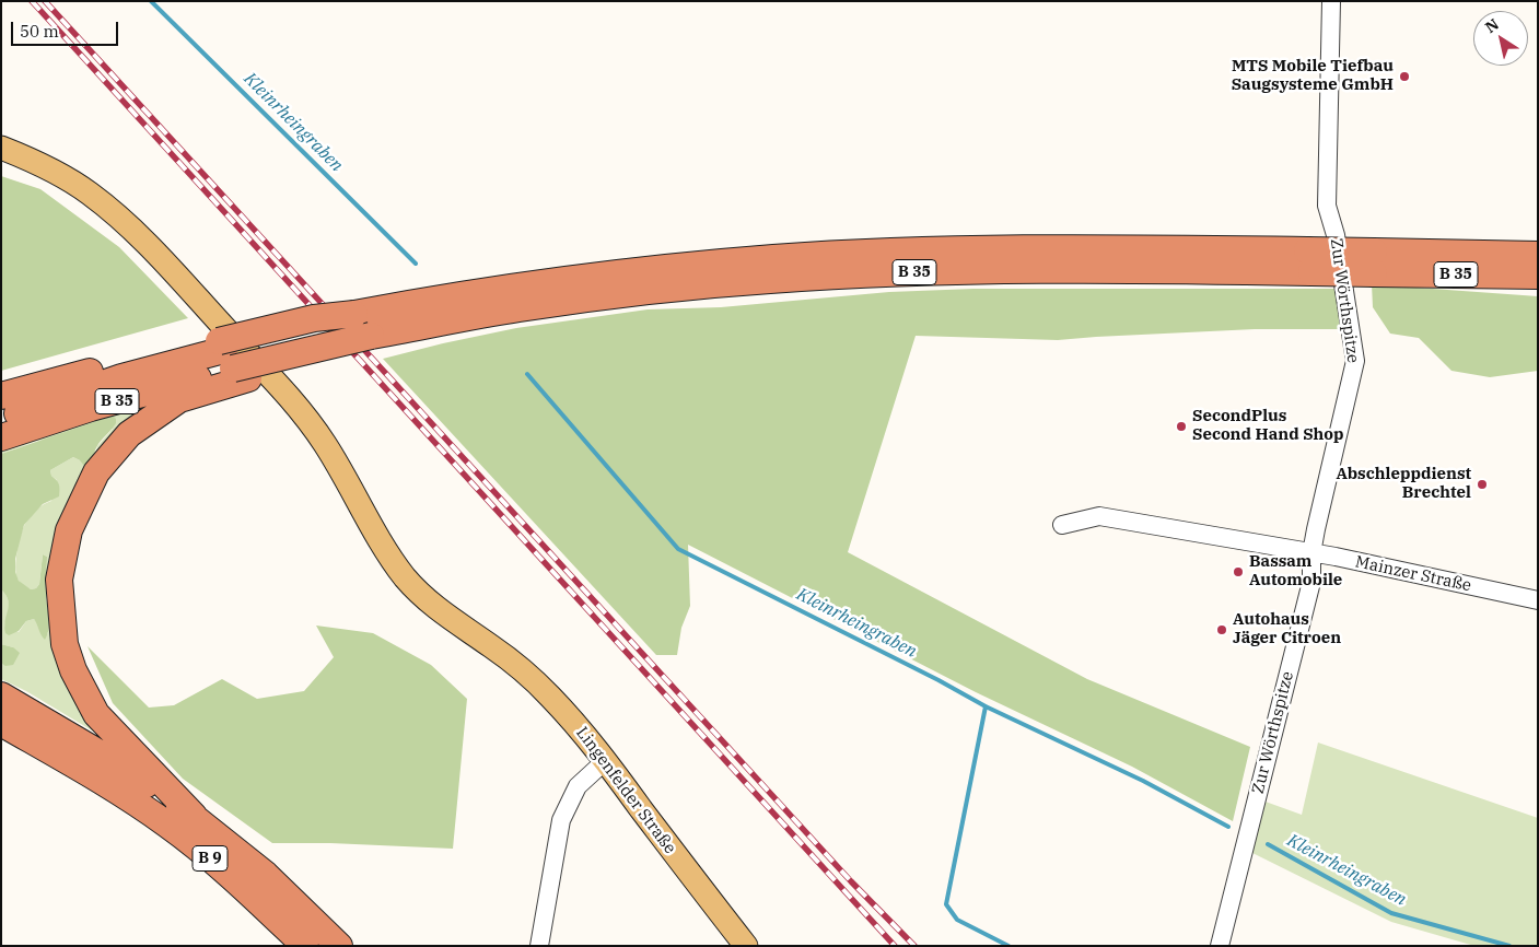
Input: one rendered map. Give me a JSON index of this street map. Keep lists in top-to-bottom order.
{
  "streets": {
    "highway": ["B 35", "B 9"],
    "main road": ["Lingenfelder Straße"],
    "street": ["Zur Wörthspitze", "Mainzer Straße"]
  },
  "crossings": [
    ["Zur Wörthspitze", "Mainzer Straße"]
  ],
  "water": ["Kleinrheingraben"],
  "places": [
    "MTS Mobile Tiefbau Saugsysteme GmbH",
    "SecondPlus Second Hand Shop",
    "Abschleppdienst Brechtel",
    "Bassam Automobile",
    "Autohaus Jäger Citroen"
  ],
  "scale_bar": "50 m",
  "north": "top left"
}
